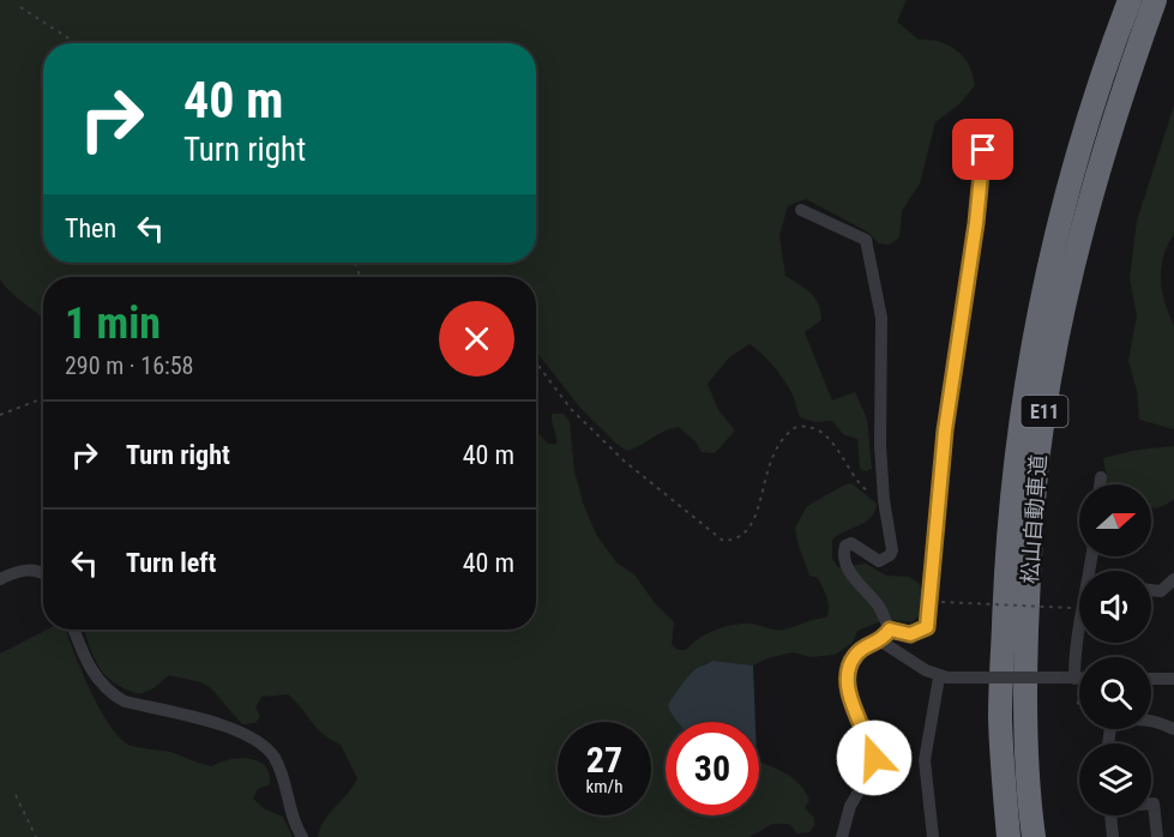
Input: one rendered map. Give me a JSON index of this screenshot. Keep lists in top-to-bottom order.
{
  "streets": {
    "highway": ["E11", "松山自動車道"]
  },
  "north": "right",
  "page": {
    "turn": ["40 m", "Turn right"],
    "then": "Then",
    "heading": ["1 min", "290 m · 16:58"],
    "list": [
      {
        "name": "Turn right",
        "value": "40 m"
      },
      {
        "name": "Turn left",
        "value": "40 m"
      }
    ],
    "speed": "27 km/h",
    "limit": "30"
  }
}
